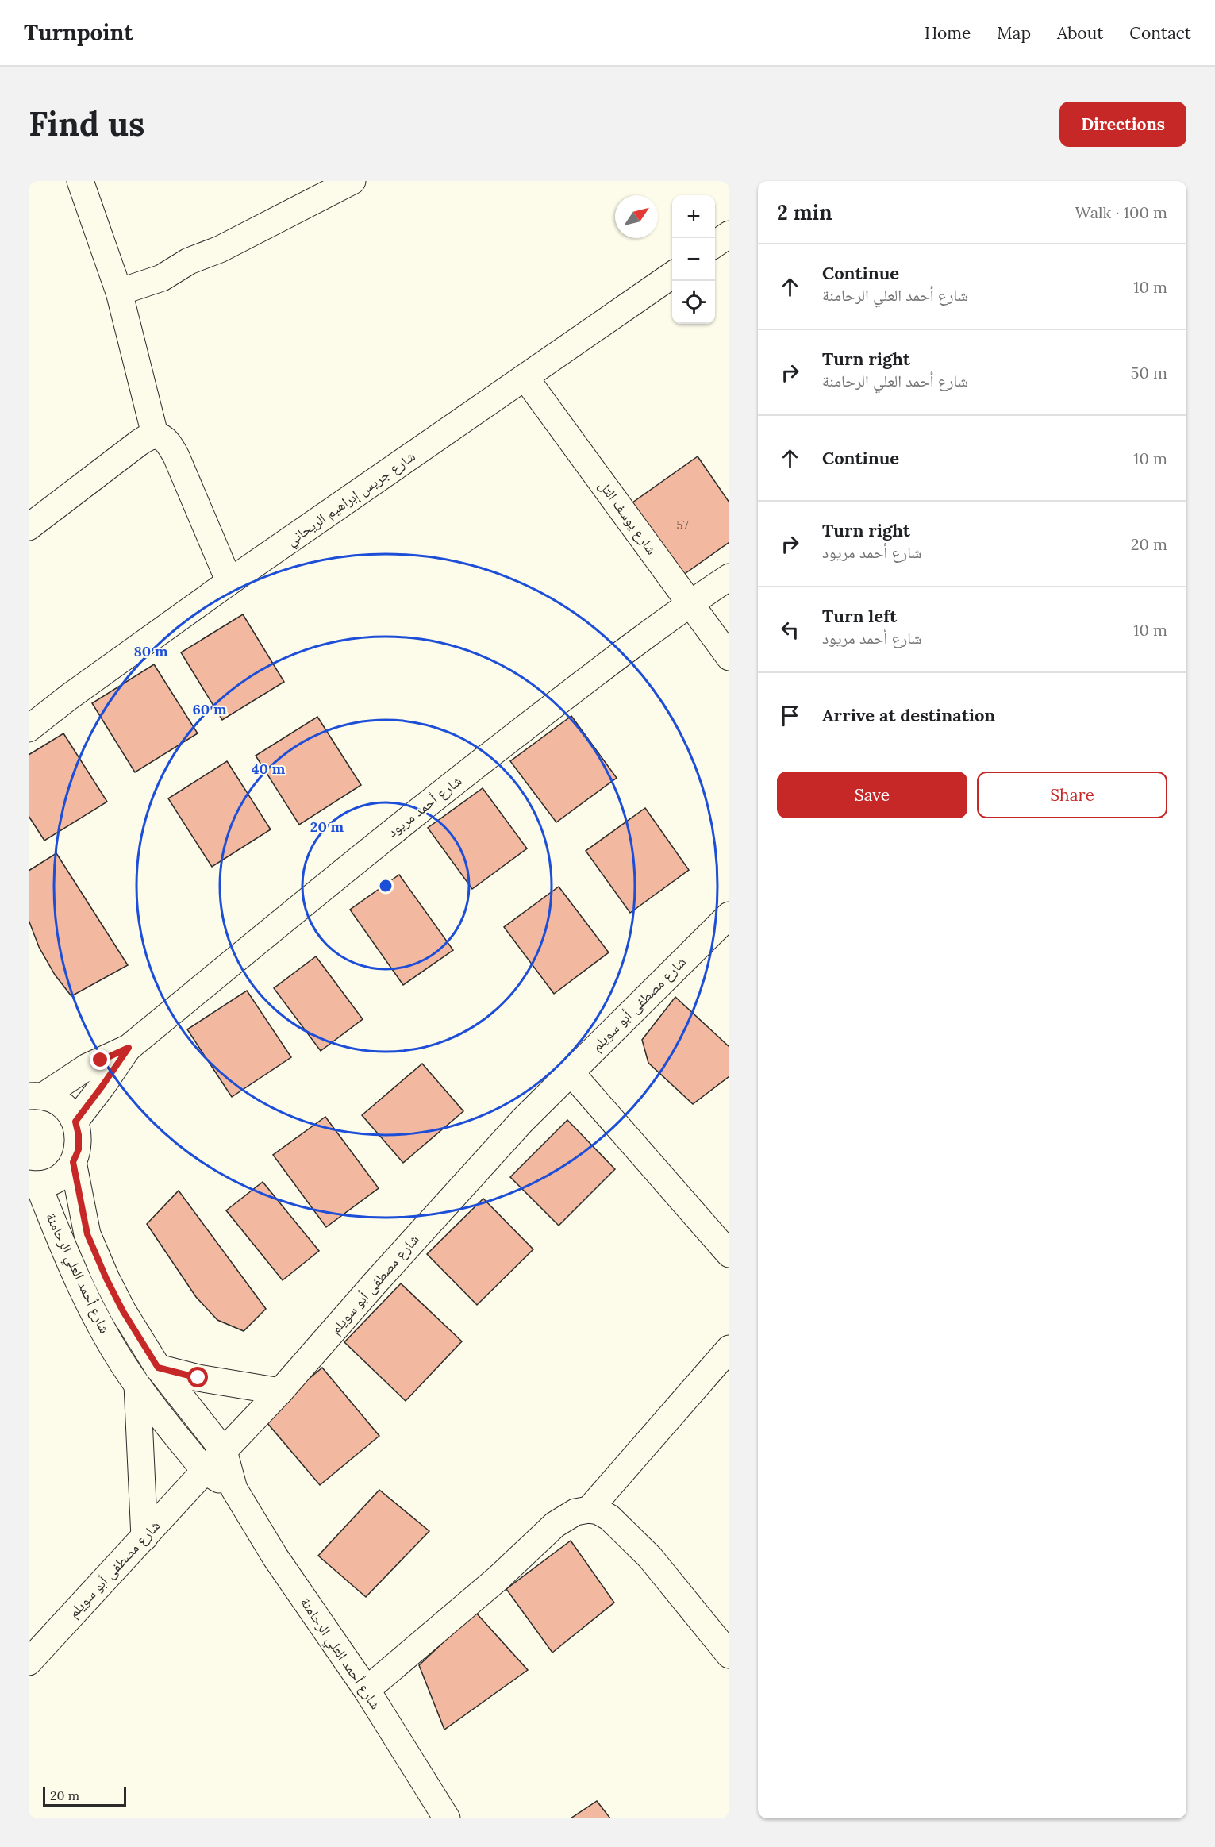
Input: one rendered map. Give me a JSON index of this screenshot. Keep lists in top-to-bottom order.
{
  "streets": {
    "street": [
      "شارع جريس إبراهيم الريحاني",
      "شارع يوسف التل",
      "شارع أحمد مريود",
      "شارع مصطفى أبو سويلم",
      "شارع أحمد العلي الرحامنة"
    ]
  },
  "crossings": [
    ["شارع جريس إبراهيم الريحاني", "شارع يوسف التل"],
    ["شارع يوسف التل", "شارع أحمد مريود"],
    ["شارع مصطفى أبو سويلم", "شارع أحمد العلي الرحامنة"]
  ],
  "house_numbers": ["57"],
  "scale_bar": "20 m",
  "north": "top right",
  "page": {
    "header": "Turnpoint",
    "nav": [
      "Home",
      "Map",
      "About",
      "Contact"
    ],
    "buttons": [
      "Directions",
      ["Save", "Share"]
    ],
    "title": "Find us",
    "heading": ["2 min", "Walk · 100 m"],
    "map_buttons": ["+", "−"],
    "list": [
      ["Continue", "شارع أحمد العلي الرحامنة", "10 m"],
      ["Turn right", "شارع أحمد العلي الرحامنة", "50 m"],
      ["Continue", "10 m"],
      ["Turn right", "شارع أحمد مريود", "20 m"],
      ["Turn left", "شارع أحمد مريود", "10 m"],
      "Arrive at destination"
    ],
    "scale": "20 m"
  },
  "rings": [
    "80 m",
    "60 m",
    "40 m",
    "20 m"
  ]
}
